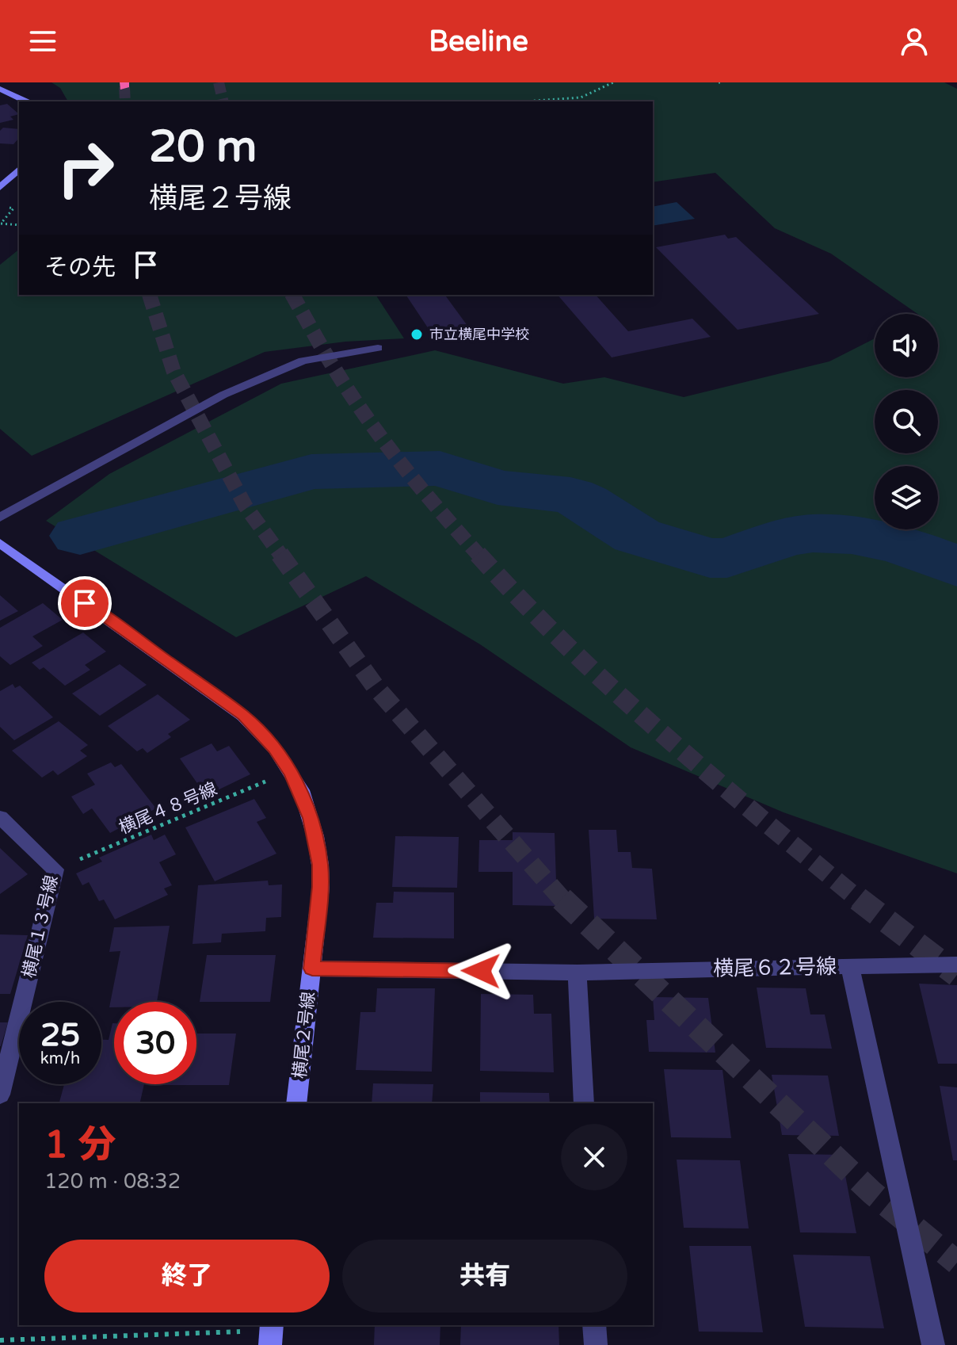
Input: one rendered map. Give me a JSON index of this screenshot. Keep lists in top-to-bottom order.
{
  "streets": {
    "street": ["横尾１３号線", "横尾６２号線", "横尾２号線"],
    "path": ["横尾４８号線"]
  },
  "crossings": [
    ["横尾４８号線", "横尾１３号線"],
    ["横尾４８号線", "横尾２号線"],
    ["横尾６２号線", "横尾２号線"]
  ],
  "places": ["市立横尾中学校"],
  "page": {
    "header": "Beeline",
    "turn": ["20 m", "横尾２号線"],
    "then": "その先",
    "speed": "25 km/h",
    "limit": "30",
    "heading": ["1 分", "120 m · 08:32"],
    "buttons": ["終了", "共有"]
  }
}
